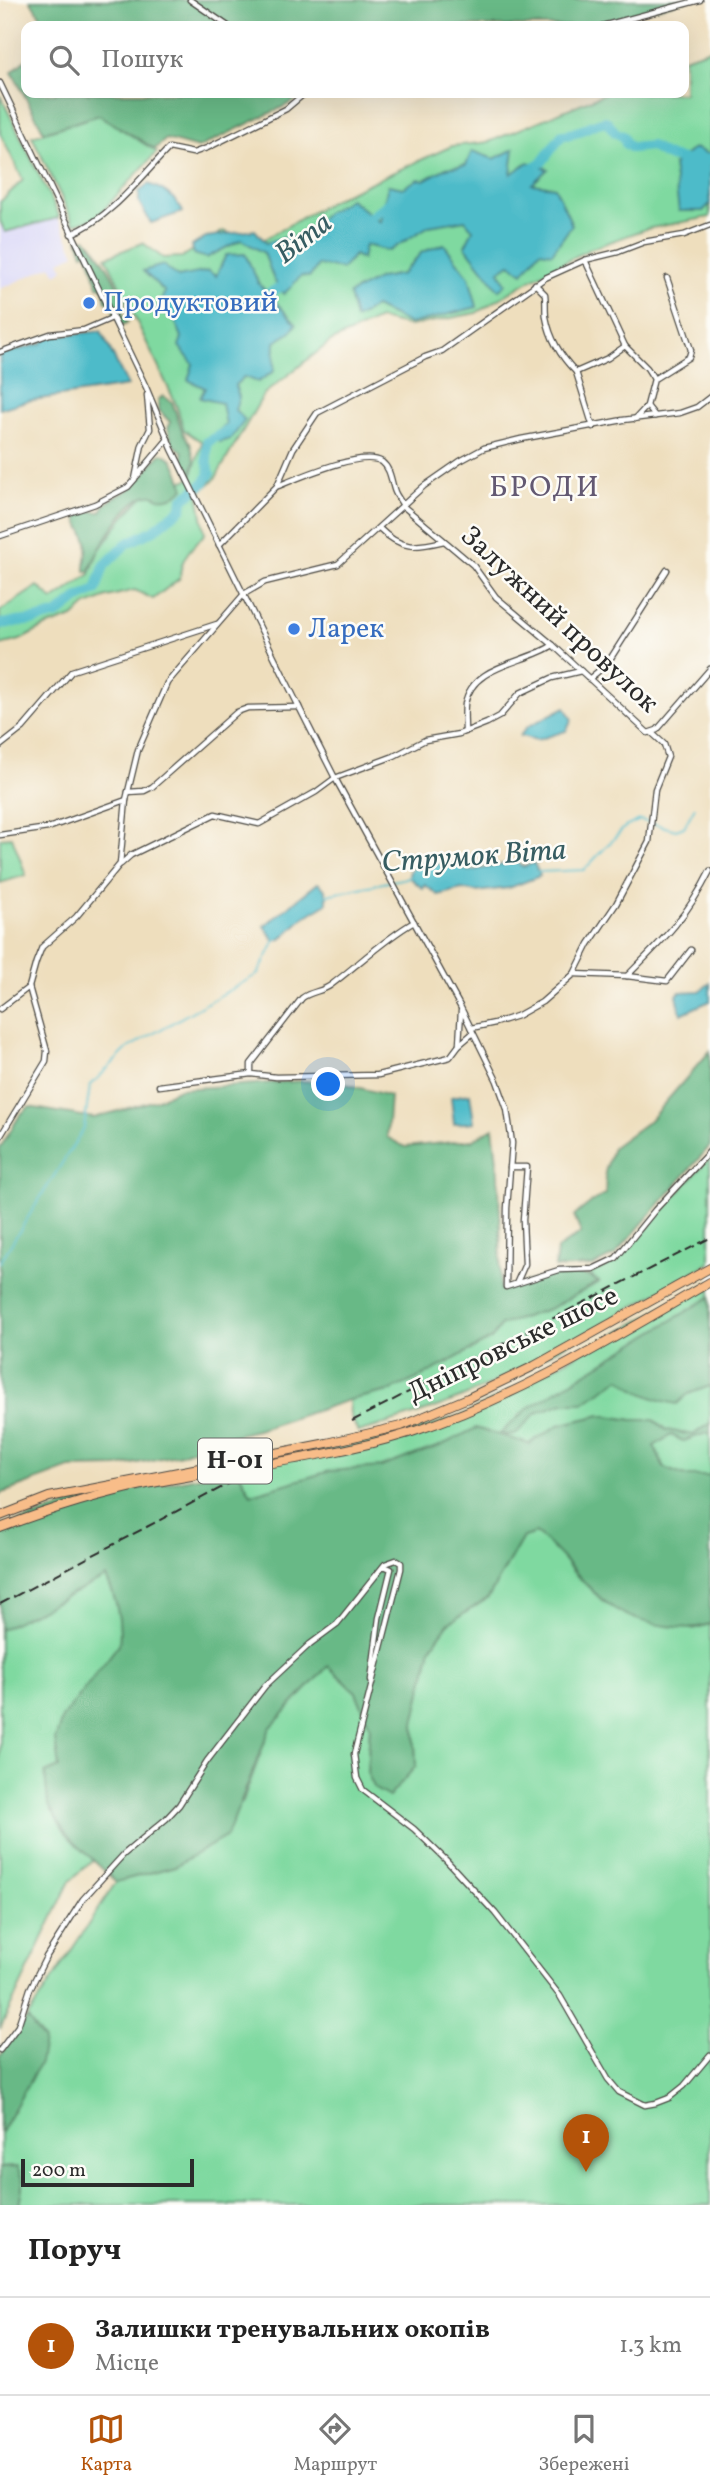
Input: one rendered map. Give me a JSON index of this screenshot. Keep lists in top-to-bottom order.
{
  "streets": {
    "main road": ["Дніпровське шосе", "Н-01"],
    "street": ["Залужний провулок"]
  },
  "districts": ["БРОДИ"],
  "water": ["Віта", "Струмок Віта"],
  "places": ["Продуктовий", "Ларек"],
  "scale_bar": "200 m",
  "page": {
    "search": "Пошук",
    "pins": "1",
    "scale": "200 m",
    "heading": "Поруч",
    "list": [
      {
        "mark": "1",
        "name": "Залишки тренувальних окопів",
        "note": "Місце",
        "value": "1.3 km"
      }
    ],
    "nav": ["Карта", "Маршрут", "Збережені"]
  }
}
